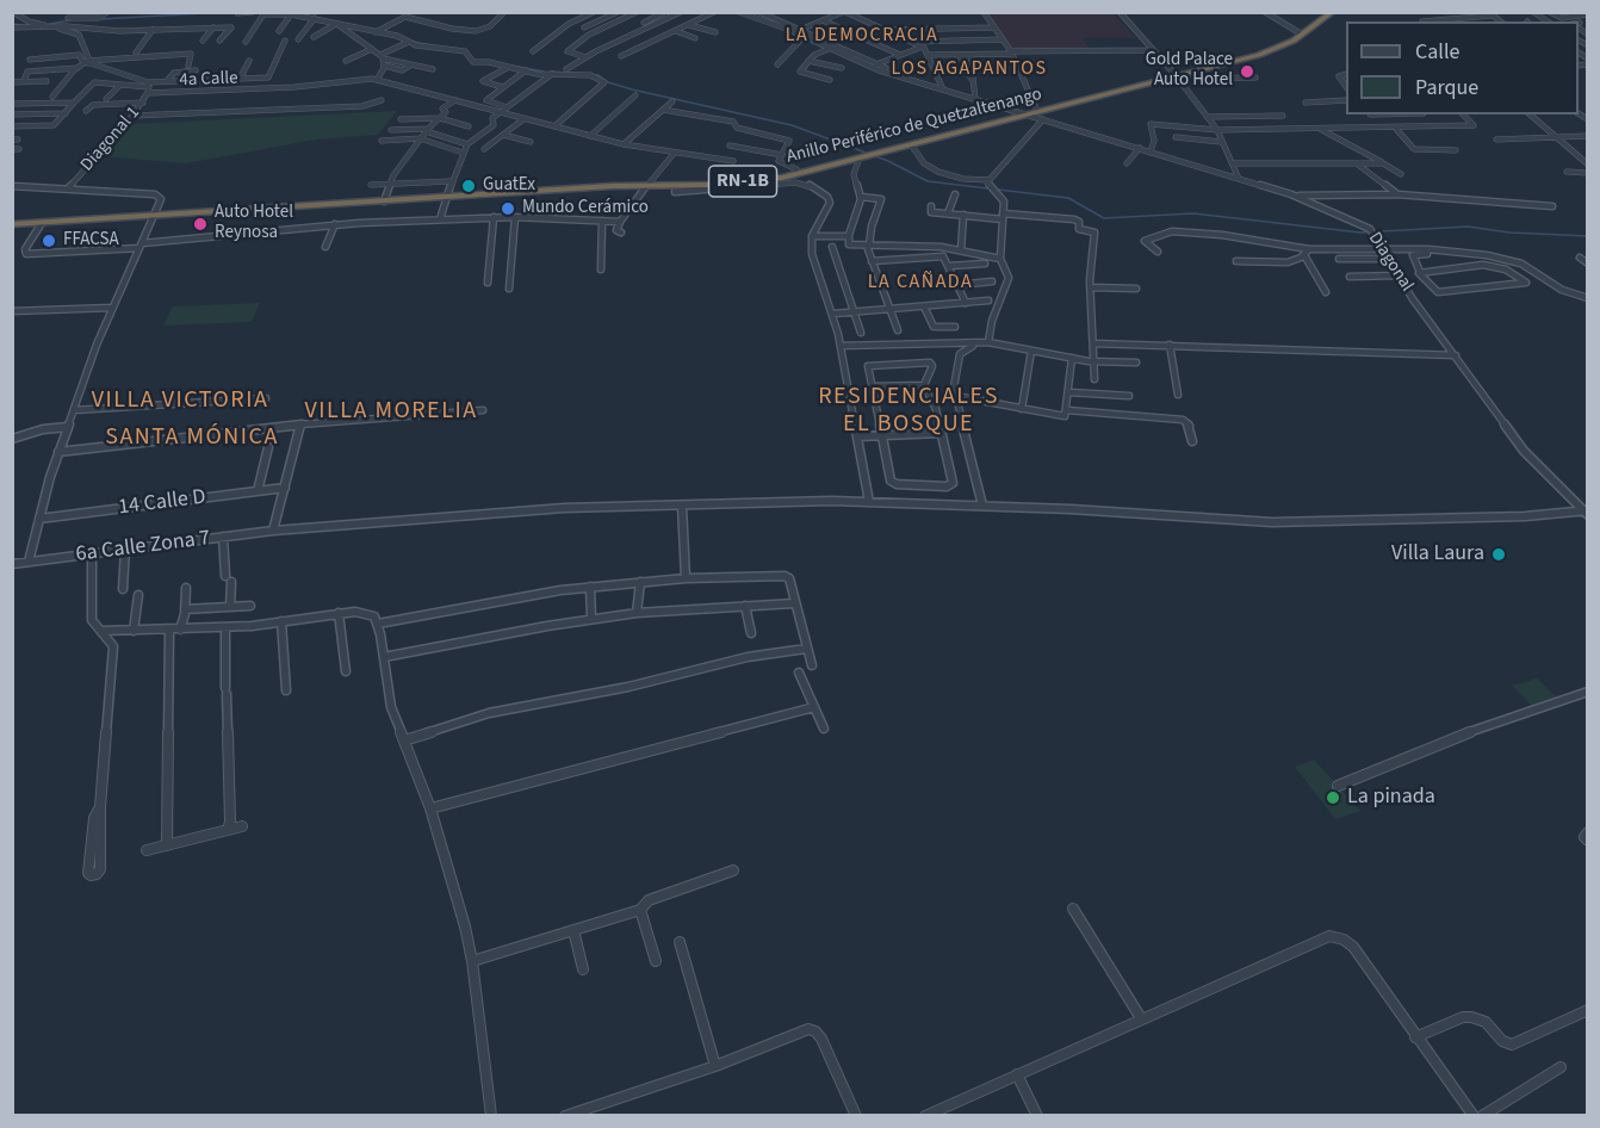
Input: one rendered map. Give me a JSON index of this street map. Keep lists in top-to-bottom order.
{
  "streets": {
    "highway": ["Anillo Periférico de Quetzaltenango", "RN-1B"],
    "street": [
      "4a Calle",
      "Diagonal 1",
      "Diagonal",
      "14 Calle D",
      "6a Calle Zona 7"
    ]
  },
  "crossings": [
    ["4a Calle", "Diagonal 1"],
    ["Anillo Periférico de Quetzaltenango", "Diagonal"],
    ["Diagonal", "6a Calle Zona 7"]
  ],
  "districts": [
    "LA DEMOCRACIA",
    "LOS AGAPANTOS",
    "LA CAÑADA",
    "RESIDENCIALES EL BOSQUE",
    "VILLA VICTORIA",
    "VILLA MORELIA",
    "SANTA MÓNICA"
  ],
  "places": [
    "Gold Palace Auto Hotel",
    "GuatEx",
    "Mundo Cerámico",
    "Auto Hotel Reynosa",
    "FFACSA",
    "Villa Laura",
    "La pinada"
  ],
  "legend": ["Calle", "Parque"]
}
